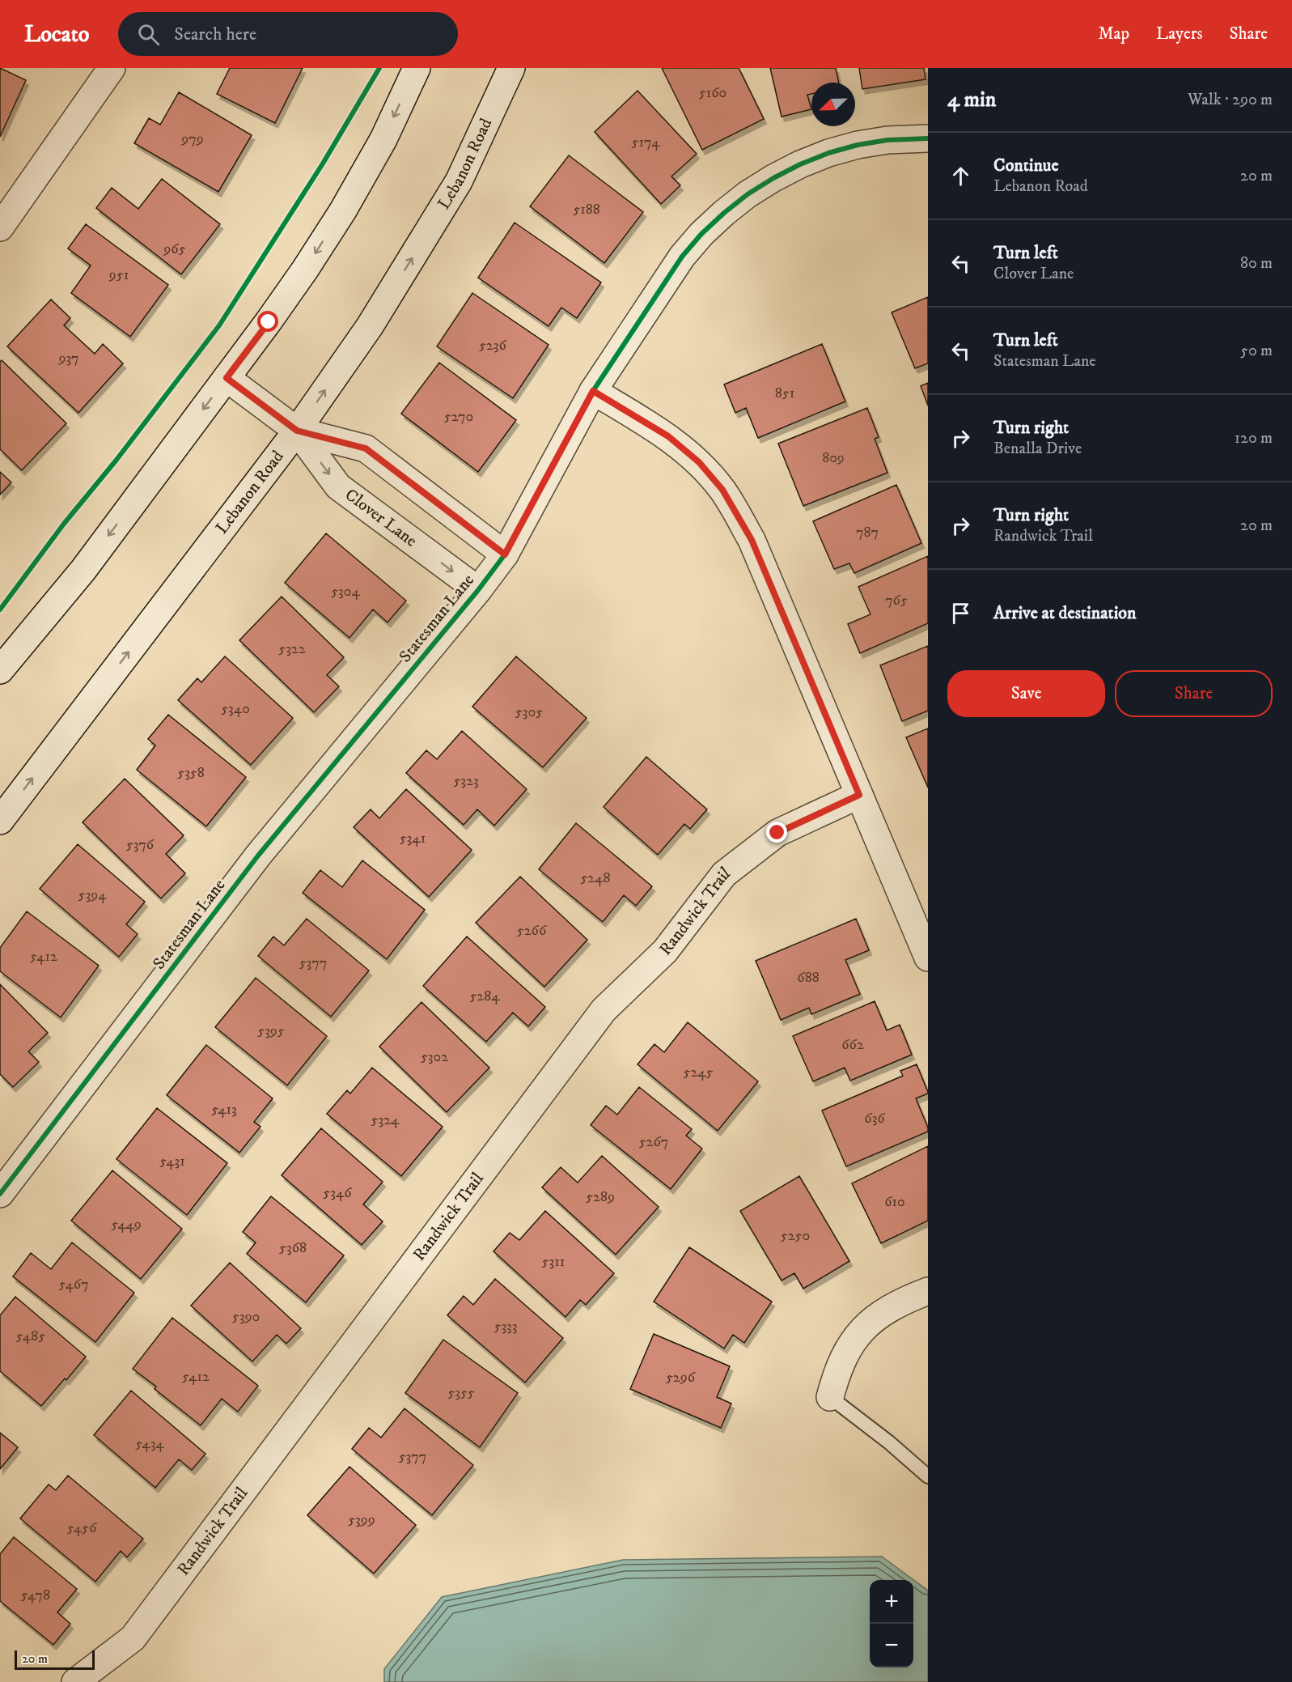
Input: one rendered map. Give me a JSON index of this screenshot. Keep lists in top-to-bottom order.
{
  "streets": {
    "street": [
      "Lebanon Road",
      "Clover Lane",
      "Statesman Lane",
      "Randwick Trail"
    ]
  },
  "crossings": [
    ["Lebanon Road", "Clover Lane"],
    ["Clover Lane", "Statesman Lane"]
  ],
  "house_numbers": [
    "5160",
    "979",
    "5174",
    "5188",
    "965",
    "951",
    "5236",
    "937",
    "851",
    "5270",
    "809",
    "787",
    "5304",
    "765",
    "5322",
    "5340",
    "5305",
    "5358",
    "5323",
    "5341",
    "5376",
    "5248",
    "5394",
    "5266",
    "5412",
    "5377",
    "688",
    "5284",
    "5395",
    "662",
    "5302",
    "5245",
    "5413",
    "636",
    "5324",
    "5267",
    "5431",
    "5346",
    "5289",
    "610",
    "5449",
    "5250",
    "5368",
    "5311",
    "5467",
    "5390",
    "5333",
    "5485",
    "5412",
    "5296",
    "5355",
    "5434",
    "5377",
    "5399",
    "5456",
    "5478"
  ],
  "scale_bar": "20 m",
  "north": "bottom left",
  "page": {
    "header": "Locato",
    "search": "Search here",
    "nav": ["Map", "Layers", "Share"],
    "heading": ["4 min", "Walk · 290 m"],
    "list": [
      ["Continue", "Lebanon Road", "20 m"],
      ["Turn left", "Clover Lane", "80 m"],
      ["Turn left", "Statesman Lane", "50 m"],
      ["Turn right", "Benalla Drive", "120 m"],
      ["Turn right", "Randwick Trail", "20 m"],
      "Arrive at destination"
    ],
    "buttons": ["Save", "Share"],
    "map_buttons": ["+", "−"],
    "scale": "20 m"
  }
}
